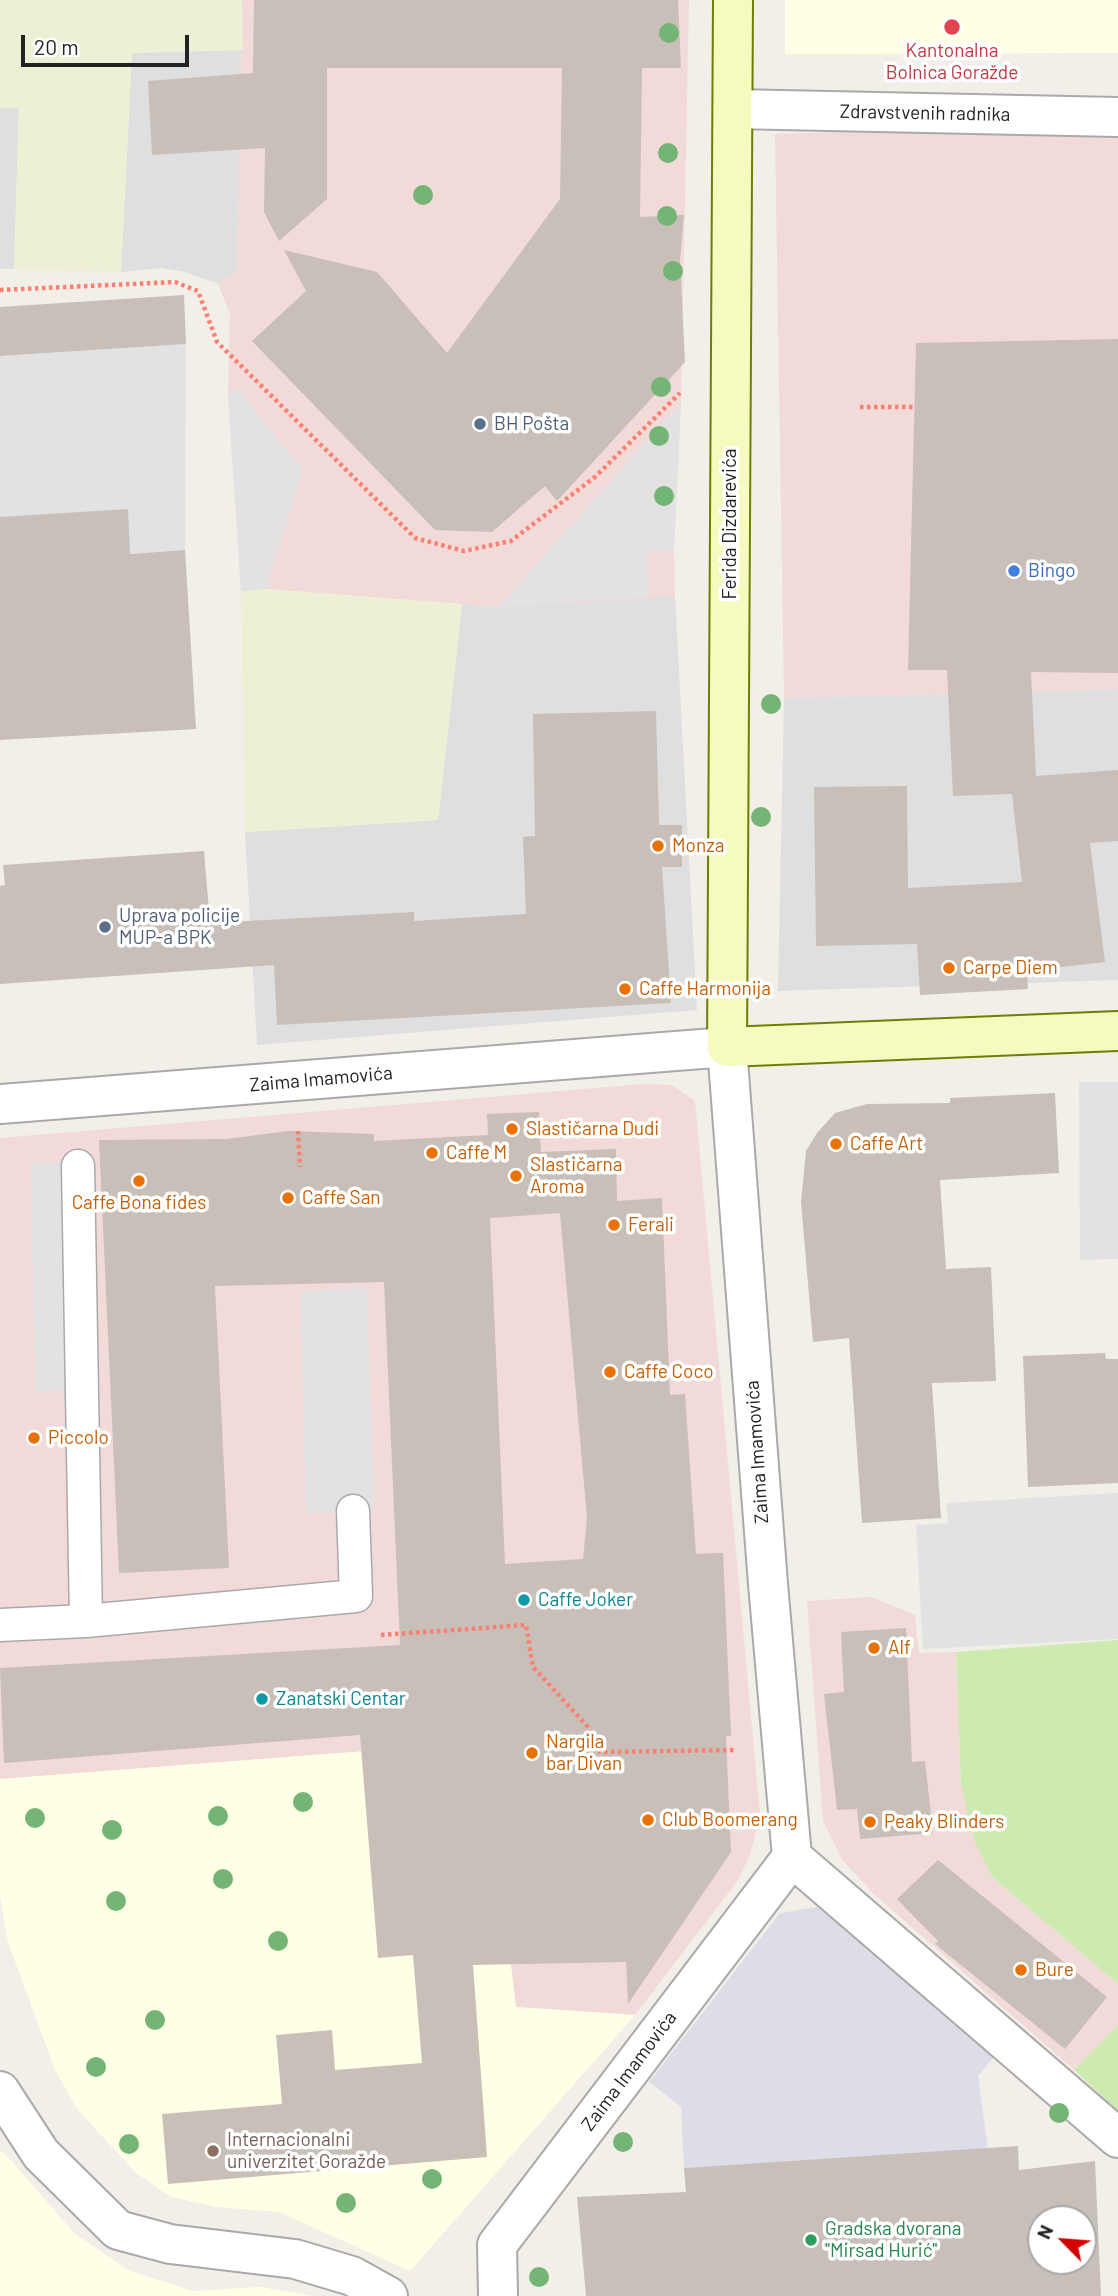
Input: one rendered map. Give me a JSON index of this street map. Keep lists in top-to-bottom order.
{
  "streets": {
    "main road": ["Ferida Dizdarevića", "Zaima Imamovića"],
    "street": ["Zdravstvenih radnika"]
  },
  "crossings": [
    ["Zdravstvenih radnika", "Ferida Dizdarevića"],
    ["Ferida Dizdarevića", "Zaima Imamovića"]
  ],
  "places": [
    "Kantonalna Bolnica Goražde",
    "BH Pošta",
    "Bingo",
    "Monza",
    "Uprava policije MUP-a BPK",
    "Carpe Diem",
    "Caffe Harmonija",
    "Slastičarna Dudi",
    "Caffe Art",
    "Caffe M",
    "Slastičarna Aroma",
    "Caffe Bona fides",
    "Caffe San",
    "Ferali",
    "Caffe Coco",
    "Piccolo",
    "Caffe Joker",
    "Alf",
    "Zanatski Centar",
    "Nargila bar Divan",
    "Club Boomerang",
    "Peaky Blinders",
    "Bure",
    "Internacionalni univerzitet Goražde",
    "Gradska dvorana \"Mirsad Hurić\""
  ],
  "scale_bar": "20 m",
  "north": "top left"
}
